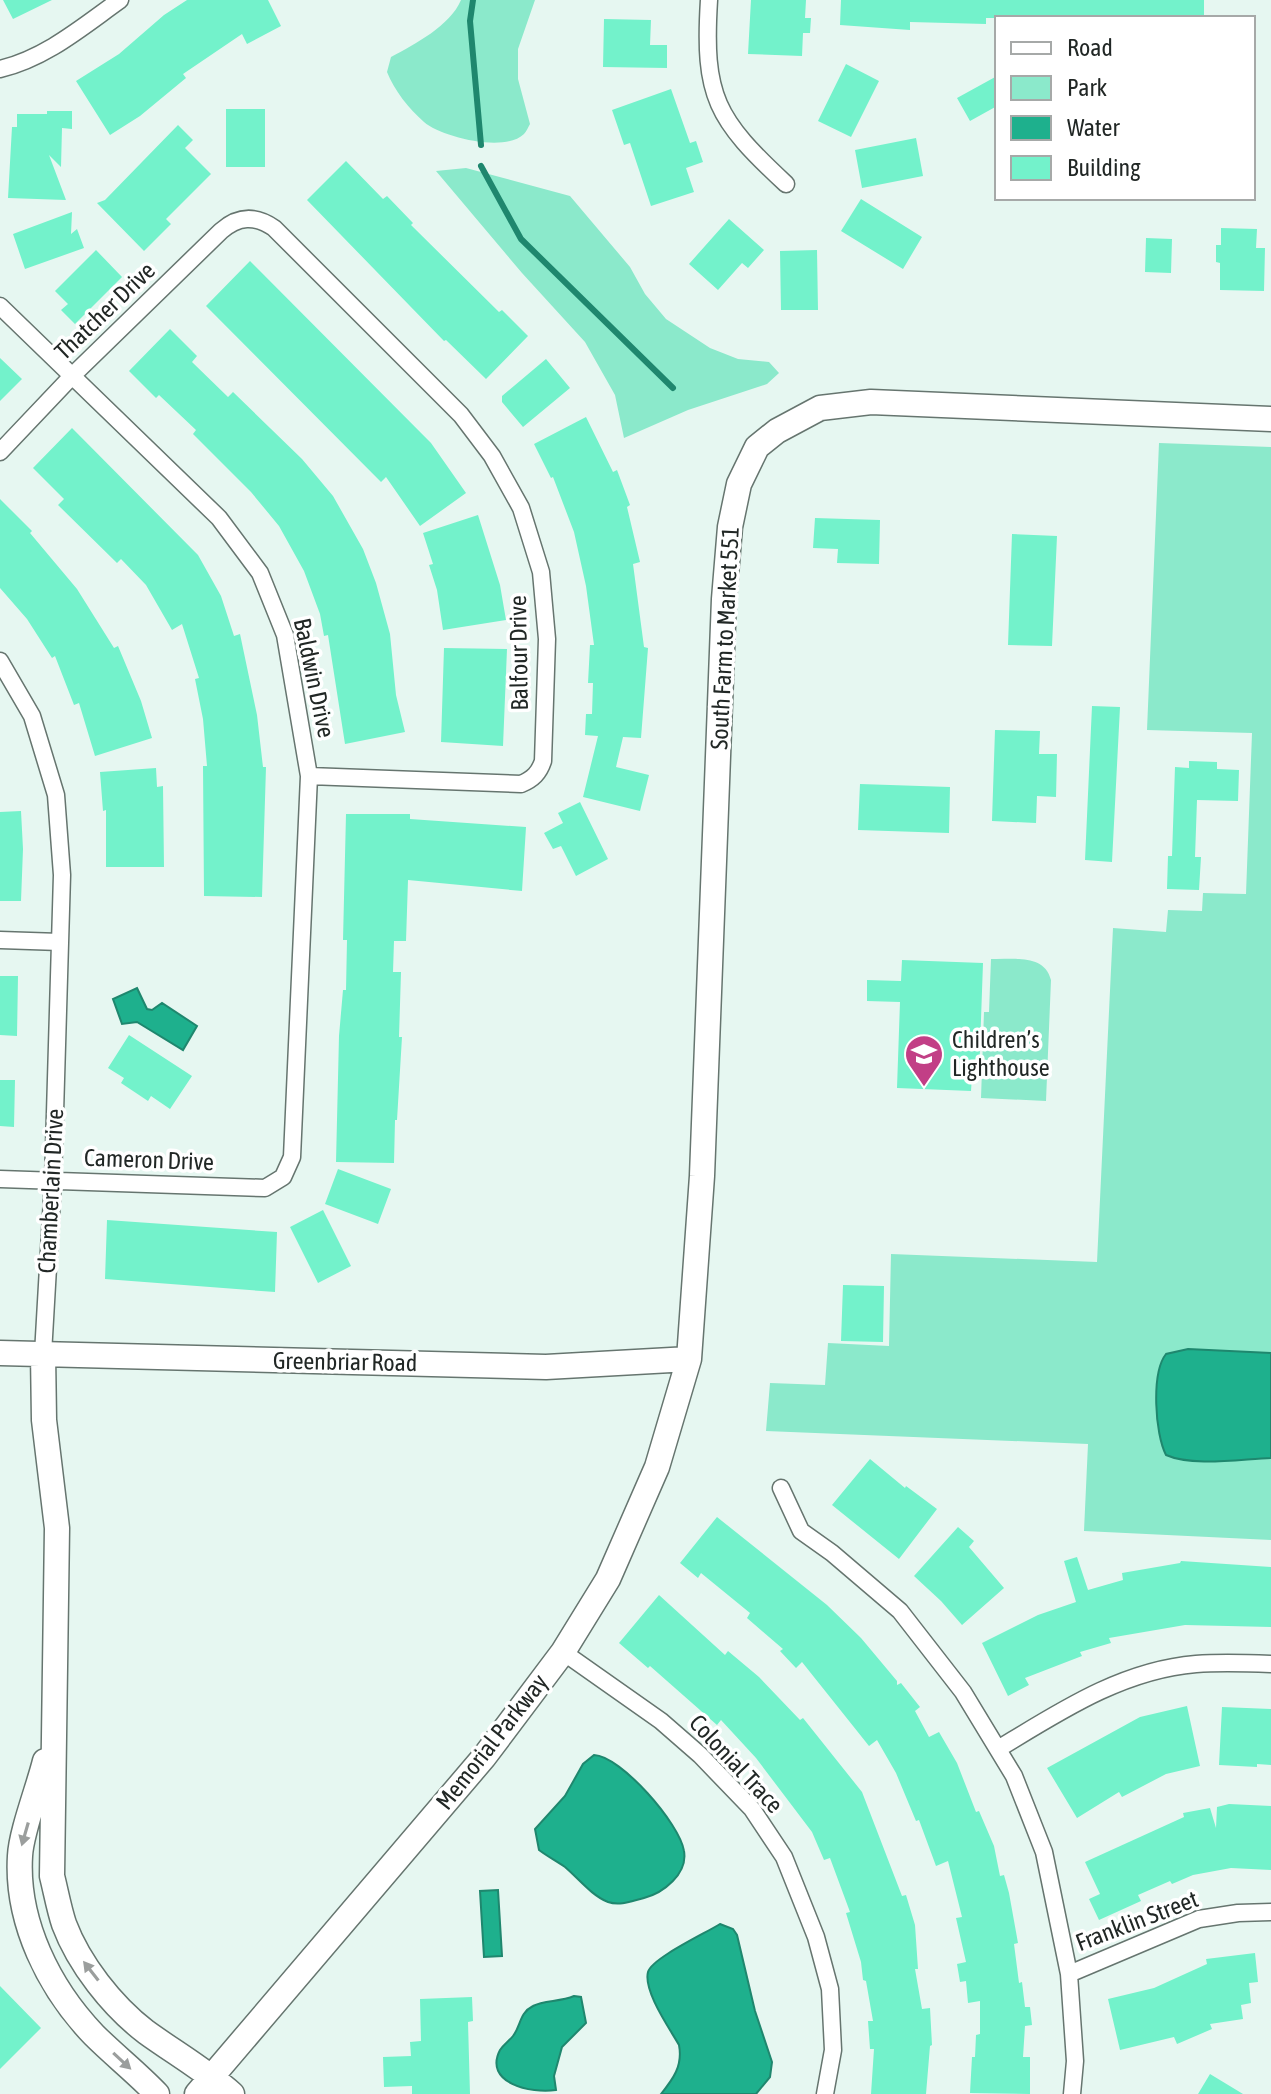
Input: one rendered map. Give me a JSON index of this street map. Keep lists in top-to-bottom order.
{
  "streets": {
    "main road": [
      "South Farm to Market 551",
      "Chamberlain Drive",
      "Greenbriar Road",
      "Memorial Parkway"
    ],
    "street": [
      "Thatcher Drive",
      "Balfour Drive",
      "Baldwin Drive",
      "Cameron Drive",
      "Colonial Trace",
      "Franklin Street"
    ]
  },
  "crossings": [
    ["Thatcher Drive", "Balfour Drive"],
    ["Thatcher Drive", "Baldwin Drive"],
    ["South Farm to Market 551", "Greenbriar Road"],
    ["South Farm to Market 551", "Memorial Parkway"],
    ["Balfour Drive", "Baldwin Drive"],
    ["Baldwin Drive", "Cameron Drive"],
    ["Cameron Drive", "Chamberlain Drive"],
    ["Chamberlain Drive", "Greenbriar Road"],
    ["Chamberlain Drive", "Memorial Parkway"],
    ["Greenbriar Road", "Memorial Parkway"],
    ["Memorial Parkway", "Colonial Trace"]
  ],
  "places": {
    "school or university": ["Children’s Lighthouse"]
  },
  "legend": [
    "Road",
    "Park",
    "Water",
    "Building"
  ]
}
